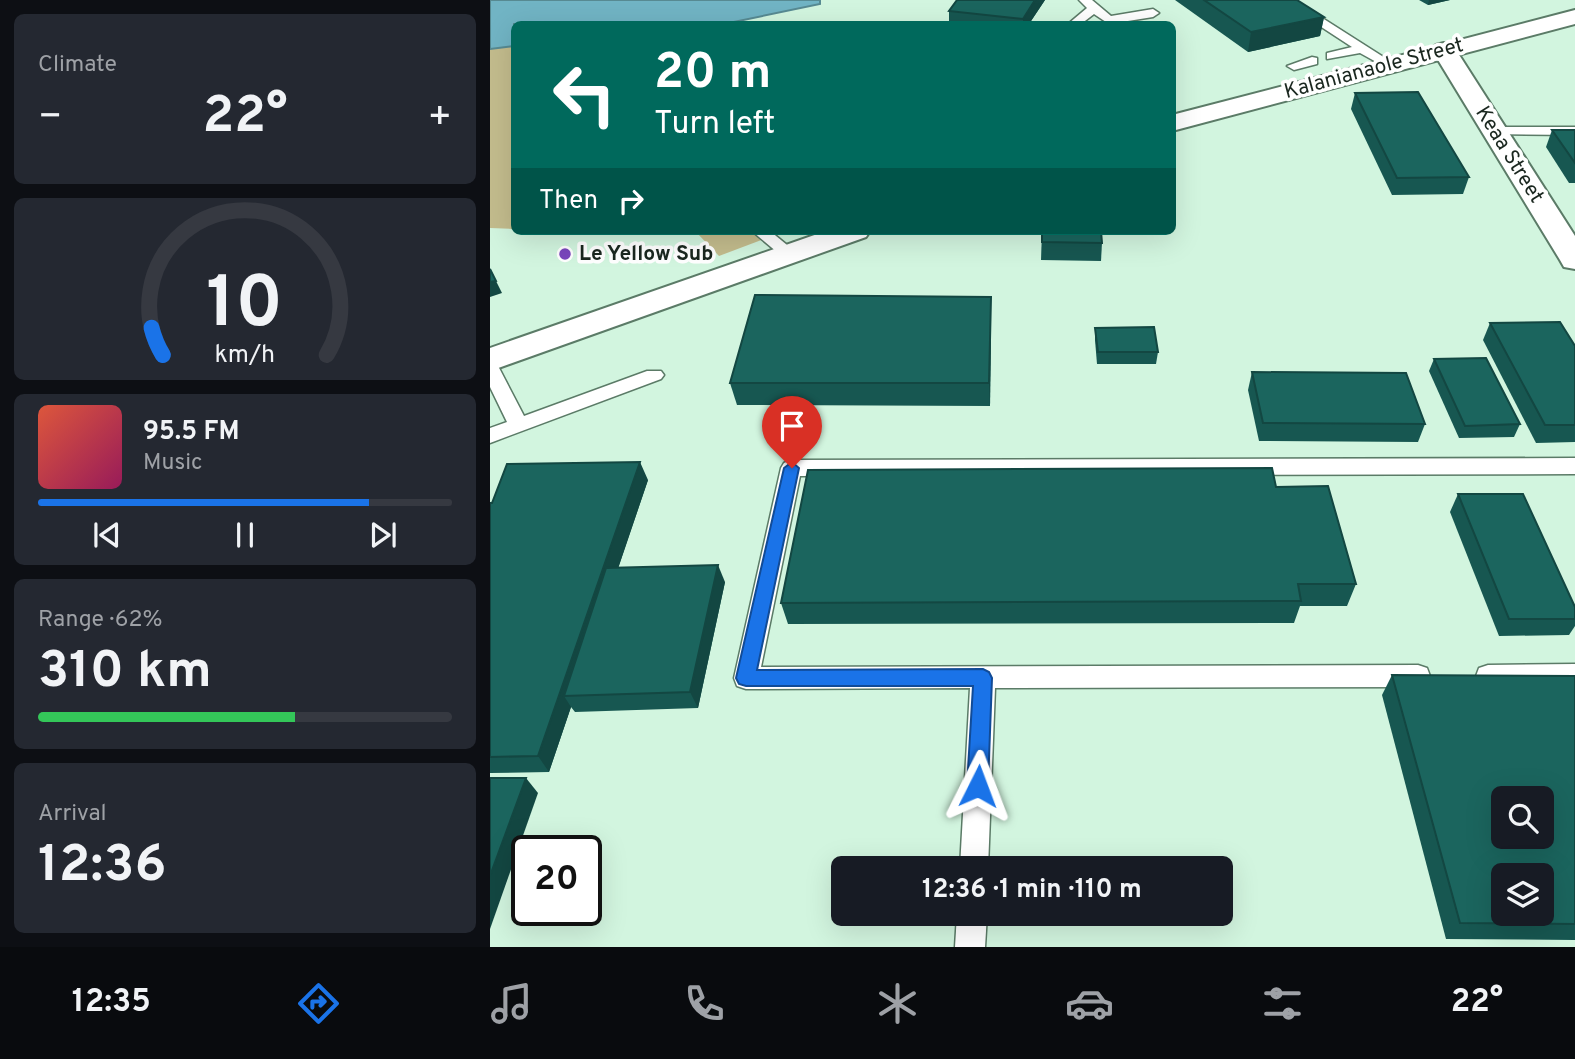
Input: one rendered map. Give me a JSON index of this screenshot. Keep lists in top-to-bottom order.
{
  "streets": {
    "main road": ["Kalanianaole Street", "Keaa Street"]
  },
  "crossings": [
    ["Kalanianaole Street", "Keaa Street"]
  ],
  "places": ["Le Yellow Sub"],
  "page": {
    "tile": [
      "Climate",
      ["Range · 62%", "310 km"],
      ["Arrival", "12:36"]
    ],
    "turn": ["20 m", "Turn left"],
    "heat": ["−", "22°", "+"],
    "then": "Then",
    "song": ["95.5 FM", "Music"],
    "limit": "20",
    "trip": "12:36 · 1 min · 110 m",
    "tabs": ["12:35", "22°"],
    "gauge": ["10", "km/h"]
  }
}
